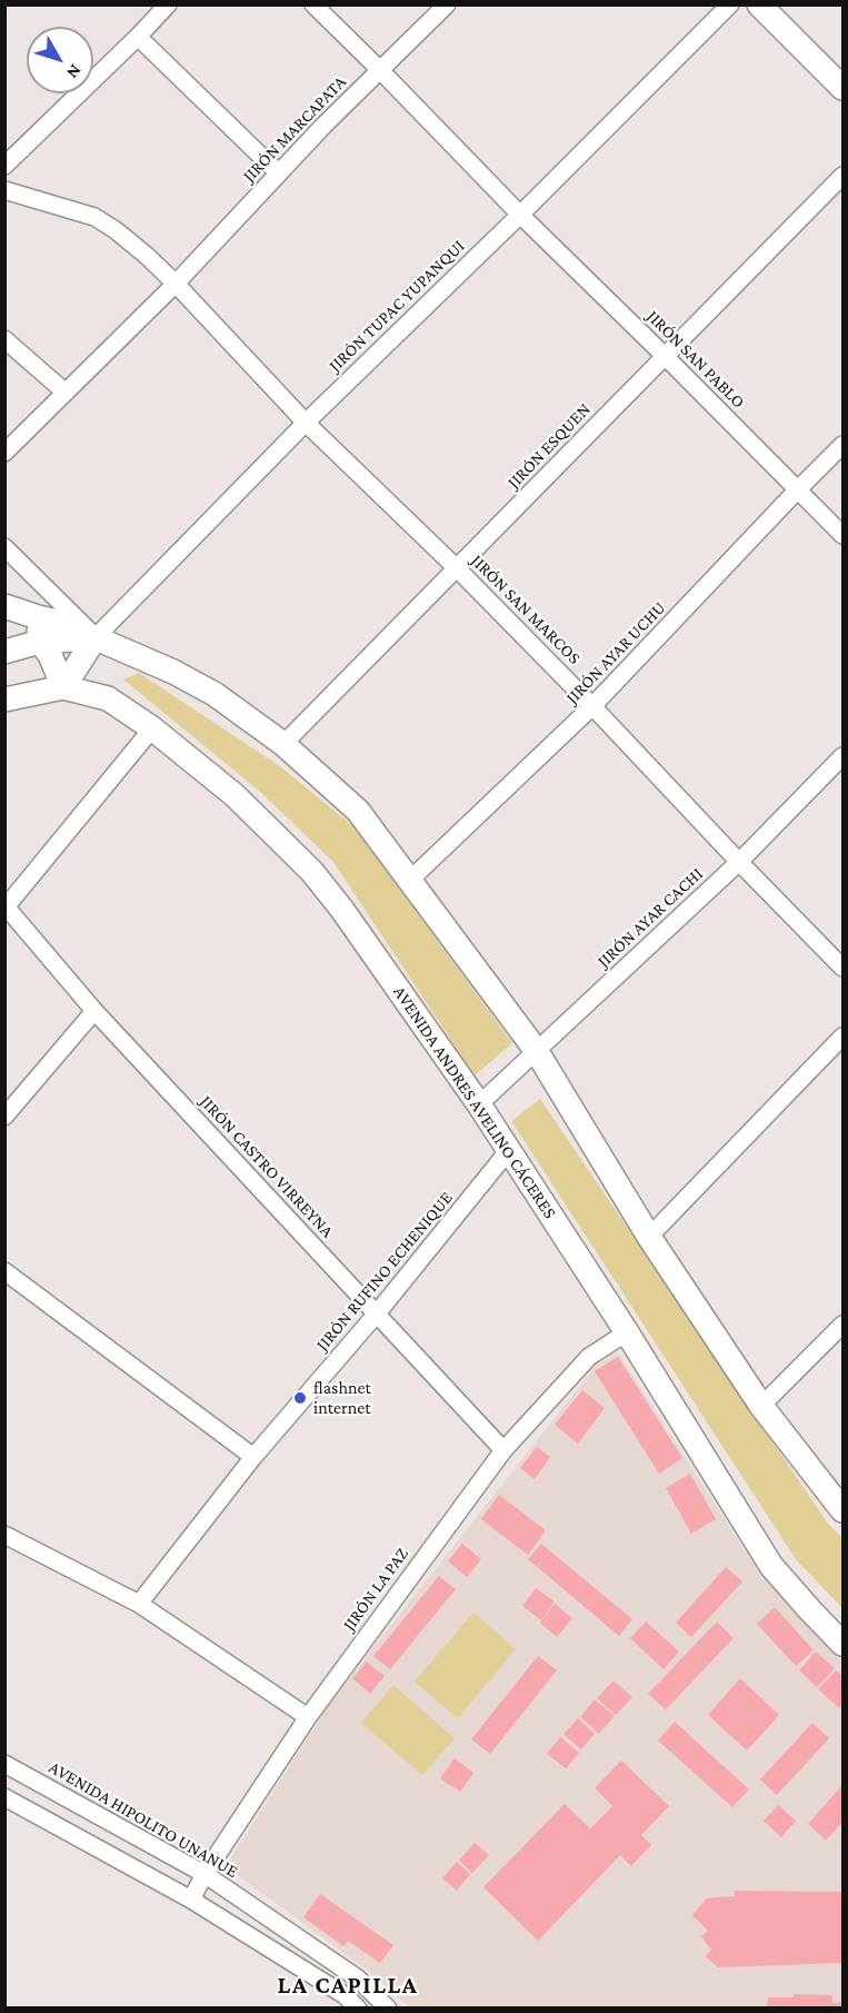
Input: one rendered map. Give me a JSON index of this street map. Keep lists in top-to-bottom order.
{
  "streets": {
    "main road": ["AVENIDA ANDRES AVELINO CÁCERES"],
    "street": [
      "JIRÓN MARCAPATA",
      "JIRÓN TUPAC YUPANQUI",
      "JIRÓN SAN PABLO",
      "JIRÓN ESQUEN",
      "JIRÓN SAN MARCOS",
      "JIRÓN AYAR UCHU",
      "JIRÓN AYAR CACHI",
      "JIRÓN CASTRO VIRREYNA",
      "JIRÓN RUFINO ECHENIQUE",
      "JIRÓN LA PAZ",
      "AVENIDA HIPOLITO UNANUE"
    ]
  },
  "crossings": [
    ["JIRÓN MARCAPATA", "JIRÓN SAN PABLO"],
    ["JIRÓN MARCAPATA", "JIRÓN SAN MARCOS"],
    ["JIRÓN TUPAC YUPANQUI", "JIRÓN SAN PABLO"],
    ["JIRÓN TUPAC YUPANQUI", "JIRÓN SAN MARCOS"],
    ["JIRÓN SAN PABLO", "JIRÓN ESQUEN"],
    ["JIRÓN SAN PABLO", "JIRÓN AYAR UCHU"],
    ["JIRÓN ESQUEN", "JIRÓN SAN MARCOS"],
    ["JIRÓN SAN MARCOS", "JIRÓN AYAR UCHU"],
    ["JIRÓN SAN MARCOS", "JIRÓN AYAR CACHI"],
    ["JIRÓN AYAR CACHI", "AVENIDA ANDRES AVELINO CÁCERES"],
    ["AVENIDA ANDRES AVELINO CÁCERES", "JIRÓN RUFINO ECHENIQUE"],
    ["AVENIDA ANDRES AVELINO CÁCERES", "JIRÓN LA PAZ"],
    ["JIRÓN CASTRO VIRREYNA", "JIRÓN RUFINO ECHENIQUE"],
    ["JIRÓN CASTRO VIRREYNA", "JIRÓN LA PAZ"],
    ["JIRÓN LA PAZ", "AVENIDA HIPOLITO UNANUE"]
  ],
  "districts": ["LA CAPILLA"],
  "places": ["flashnet internet"],
  "north": "bottom right"
}
